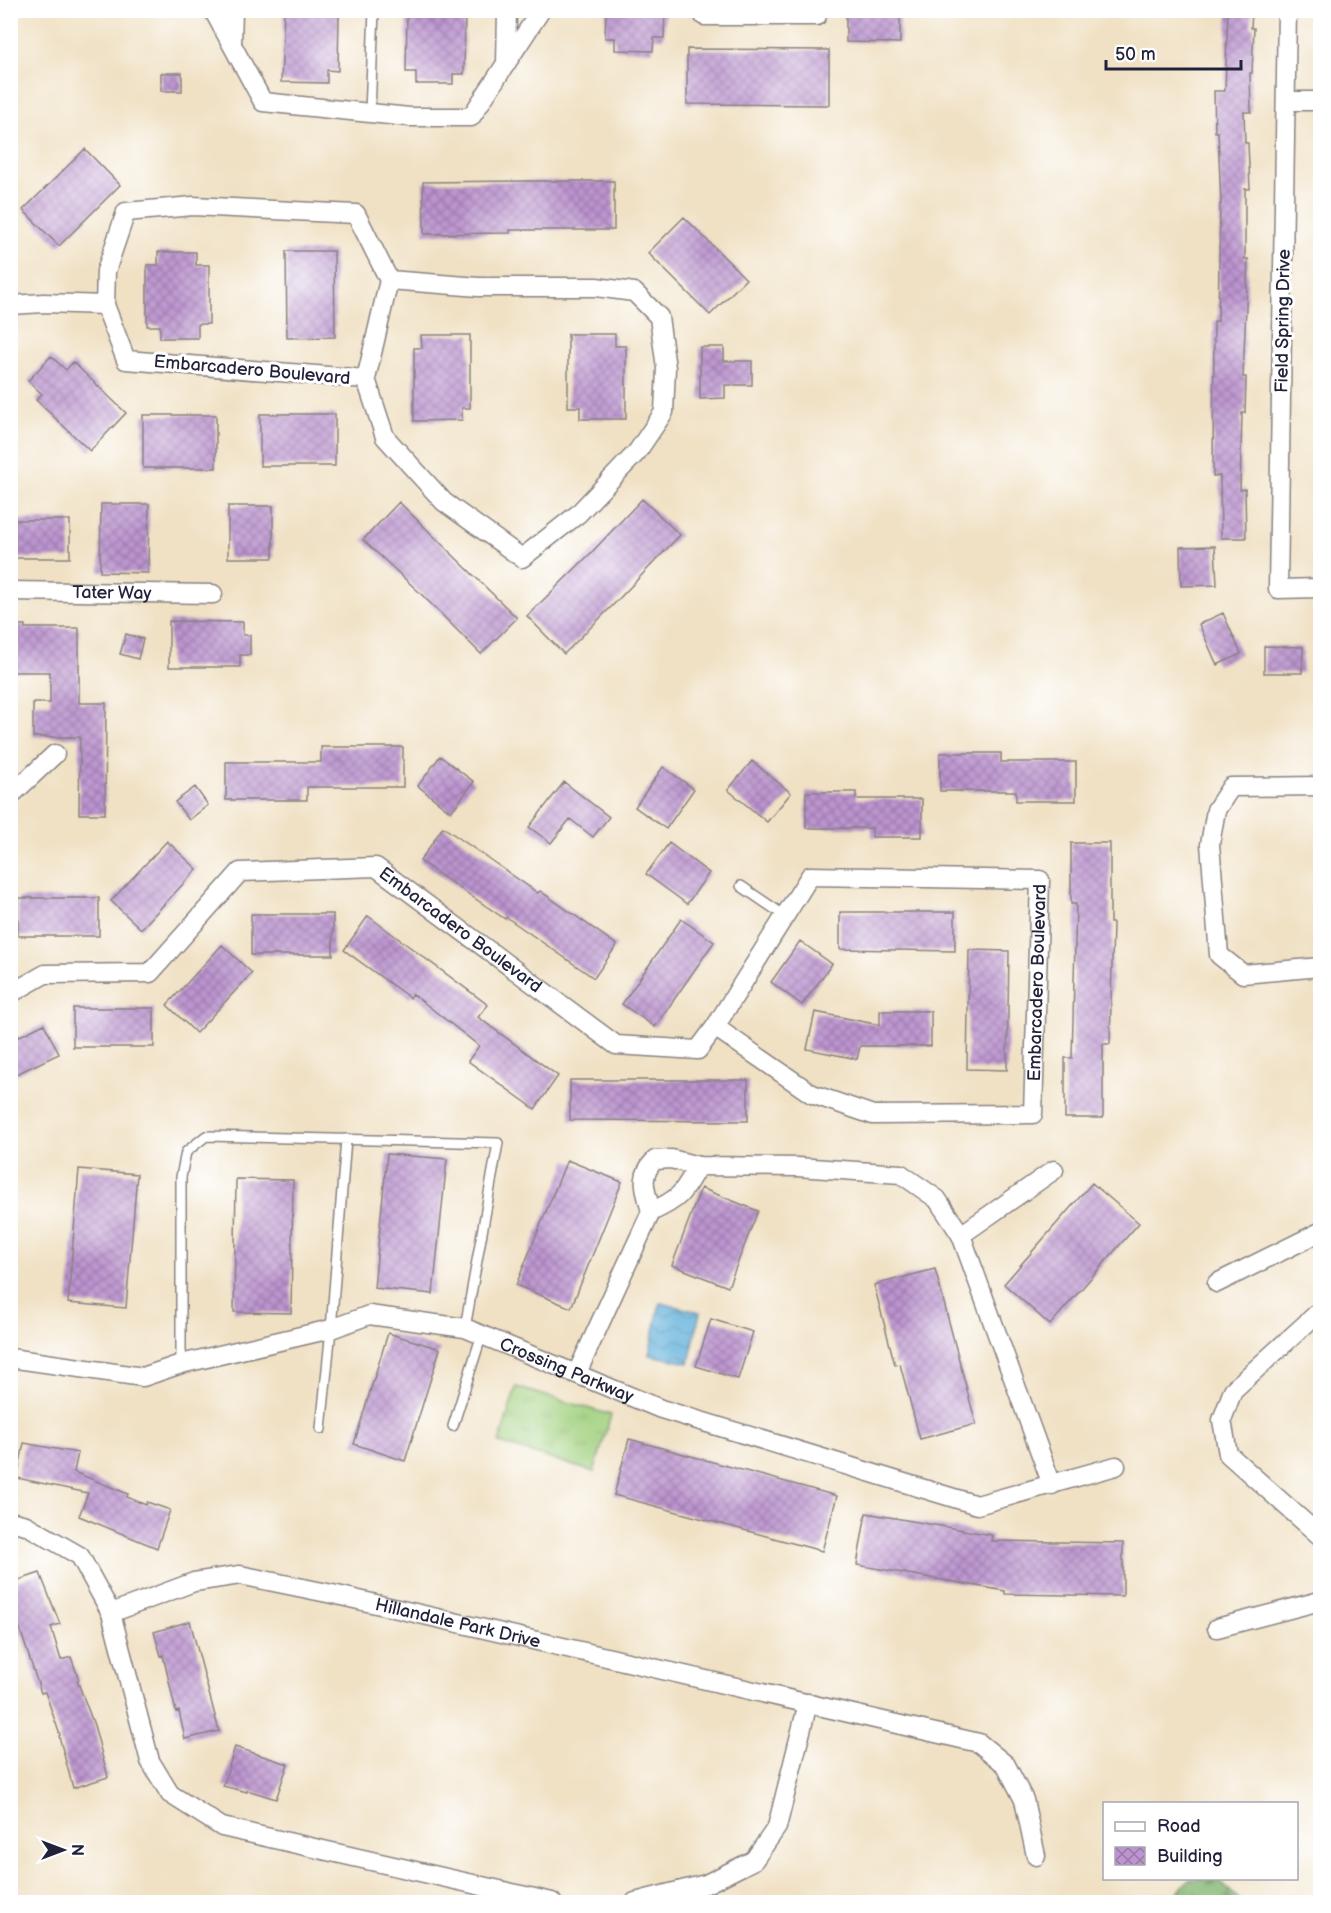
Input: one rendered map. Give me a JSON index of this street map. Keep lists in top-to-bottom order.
{
  "streets": {
    "street": [
      "Field Spring Drive",
      "Embarcadero Boulevard",
      "Tater Way",
      "Crossing Parkway",
      "Hillandale Park Drive"
    ]
  },
  "legend": ["Road", "Building"],
  "scale_bar": "50 m",
  "north": "right"
}
